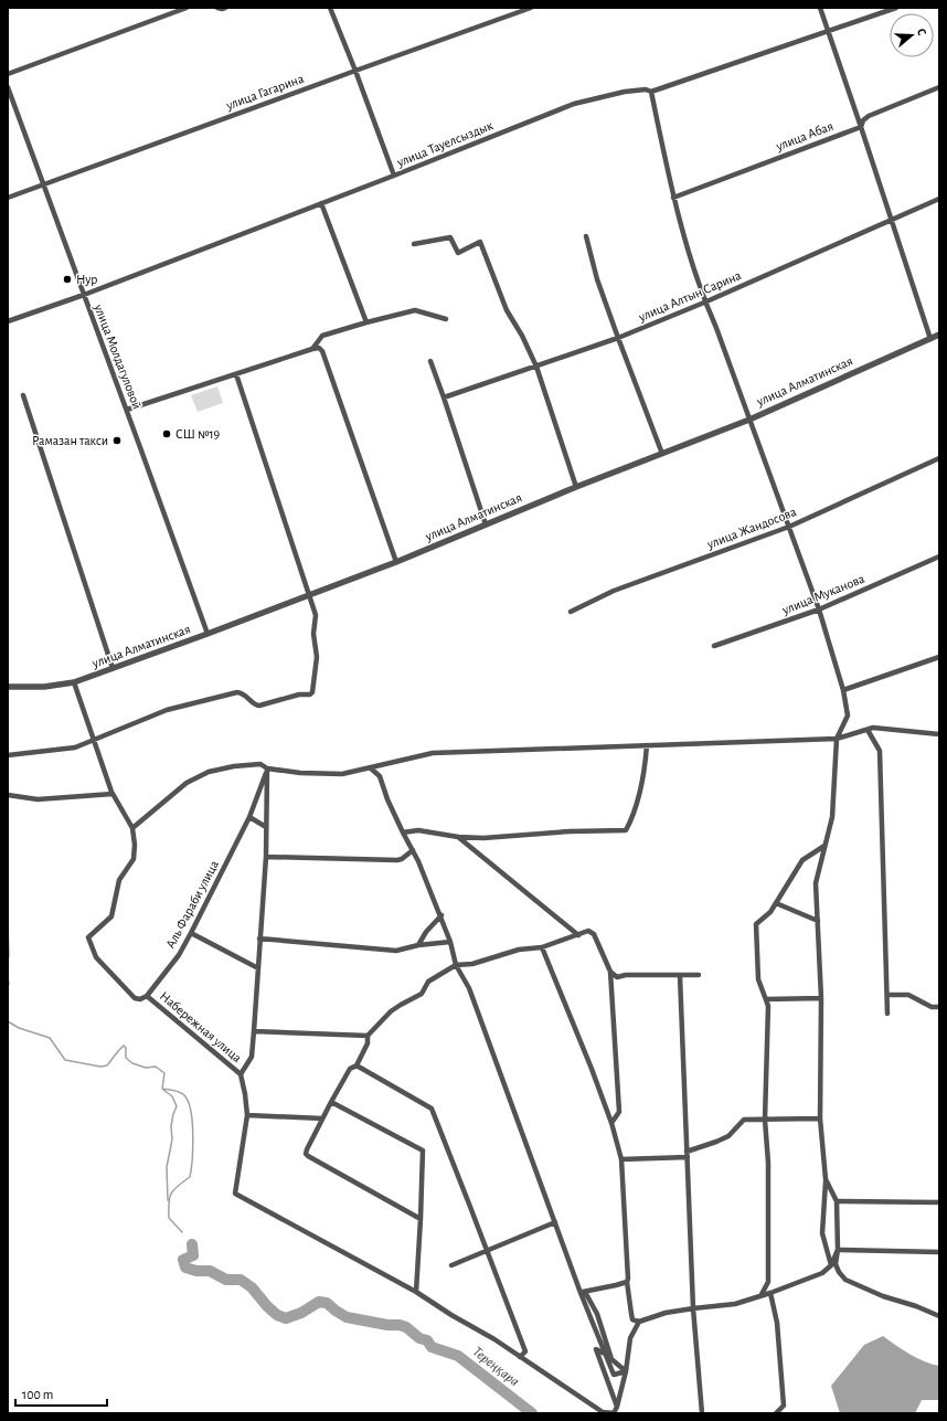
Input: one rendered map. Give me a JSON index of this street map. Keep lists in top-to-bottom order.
{
  "streets": {
    "street": [
      "улица Гагарина",
      "улица Абая",
      "улица Тауелсыздык",
      "улица Алтын Сарина",
      "улица Молдагуловой",
      "улица Алматинская",
      "улица Жандосова",
      "улица Муканова",
      "Аль Фараби улица",
      "Набережная улица"
    ]
  },
  "crossings": [
    ["улица Гагарина", "улица Молдагуловой"],
    ["улица Тауелсыздык", "улица Молдагуловой"],
    ["улица Молдагуловой", "улица Алматинская"],
    ["улица Алматинская", "Набережная улица"],
    ["Аль Фараби улица", "Набережная улица"]
  ],
  "water": ["Тереңқара"],
  "places": ["Нур", "СШ №19", "Рамазан такси"],
  "scale_bar": "100 m",
  "north": "right"
}
